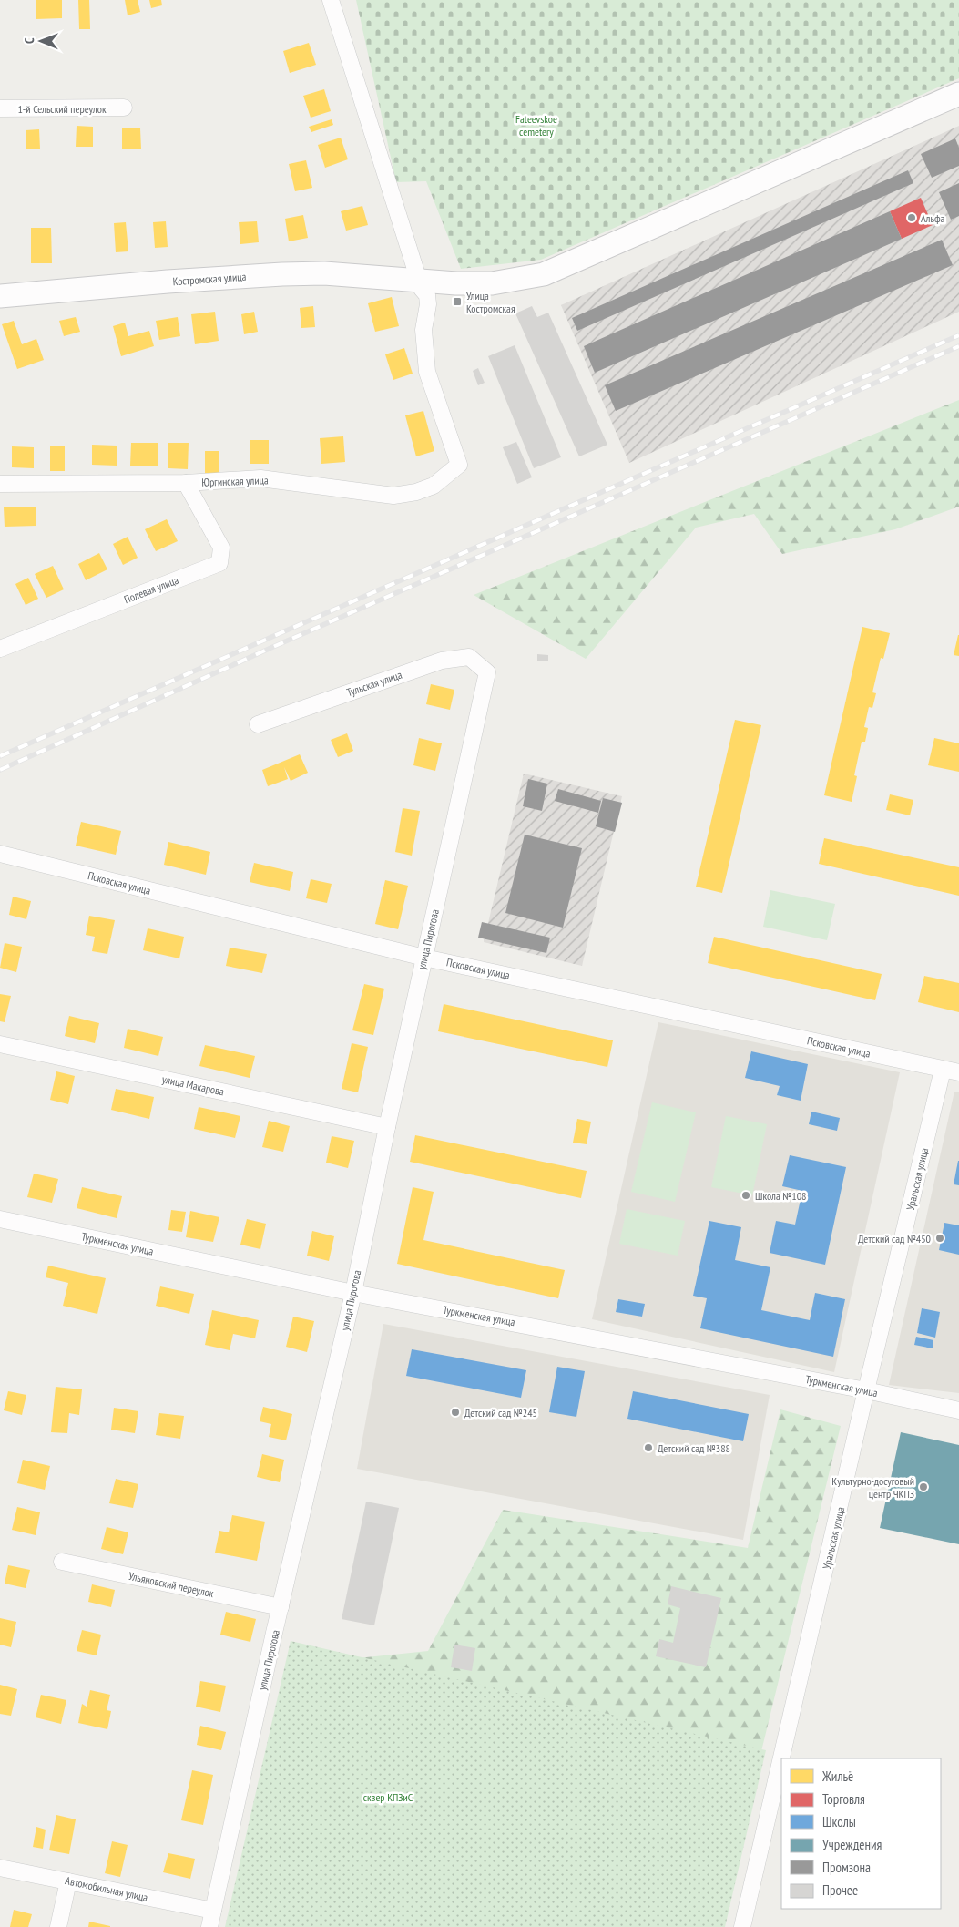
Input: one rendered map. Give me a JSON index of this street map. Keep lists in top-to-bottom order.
{
  "streets": {
    "street": [
      "1-й Сельский переулок",
      "Костромская улица",
      "Юргинская улица",
      "Полевая улица",
      "Тульская улица",
      "Псковская улица",
      "улица Пирогова",
      "улица Макарова",
      "Уральская улица",
      "Туркменская улица",
      "Ульяновский переулок",
      "Автомобильная улица"
    ]
  },
  "crossings": [
    ["Костромская улица", "Юргинская улица"],
    ["Юргинская улица", "Полевая улица"],
    ["Тульская улица", "улица Пирогова"],
    ["Псковская улица", "улица Пирогова"],
    ["Псковская улица", "Уральская улица"],
    ["улица Пирогова", "улица Макарова"],
    ["улица Пирогова", "Туркменская улица"],
    ["улица Пирогова", "Ульяновский переулок"],
    ["улица Пирогова", "Автомобильная улица"],
    ["Уральская улица", "Туркменская улица"]
  ],
  "parks": ["Fateevskoe cemetery", "сквер КПЗиС"],
  "places": {
    "other": [
      "Альфа",
      "Школа №108",
      "Детский сад №450",
      "Детский сад №245",
      "Детский сад №388",
      "Культурно-досуговый центр ЧКПЗ"
    ],
    "transit": ["Улица Костромская"]
  },
  "legend": [
    "Жильё",
    "Торговля",
    "Школы",
    "Учреждения",
    "Промзона",
    "Прочее"
  ],
  "north": "left"
}
